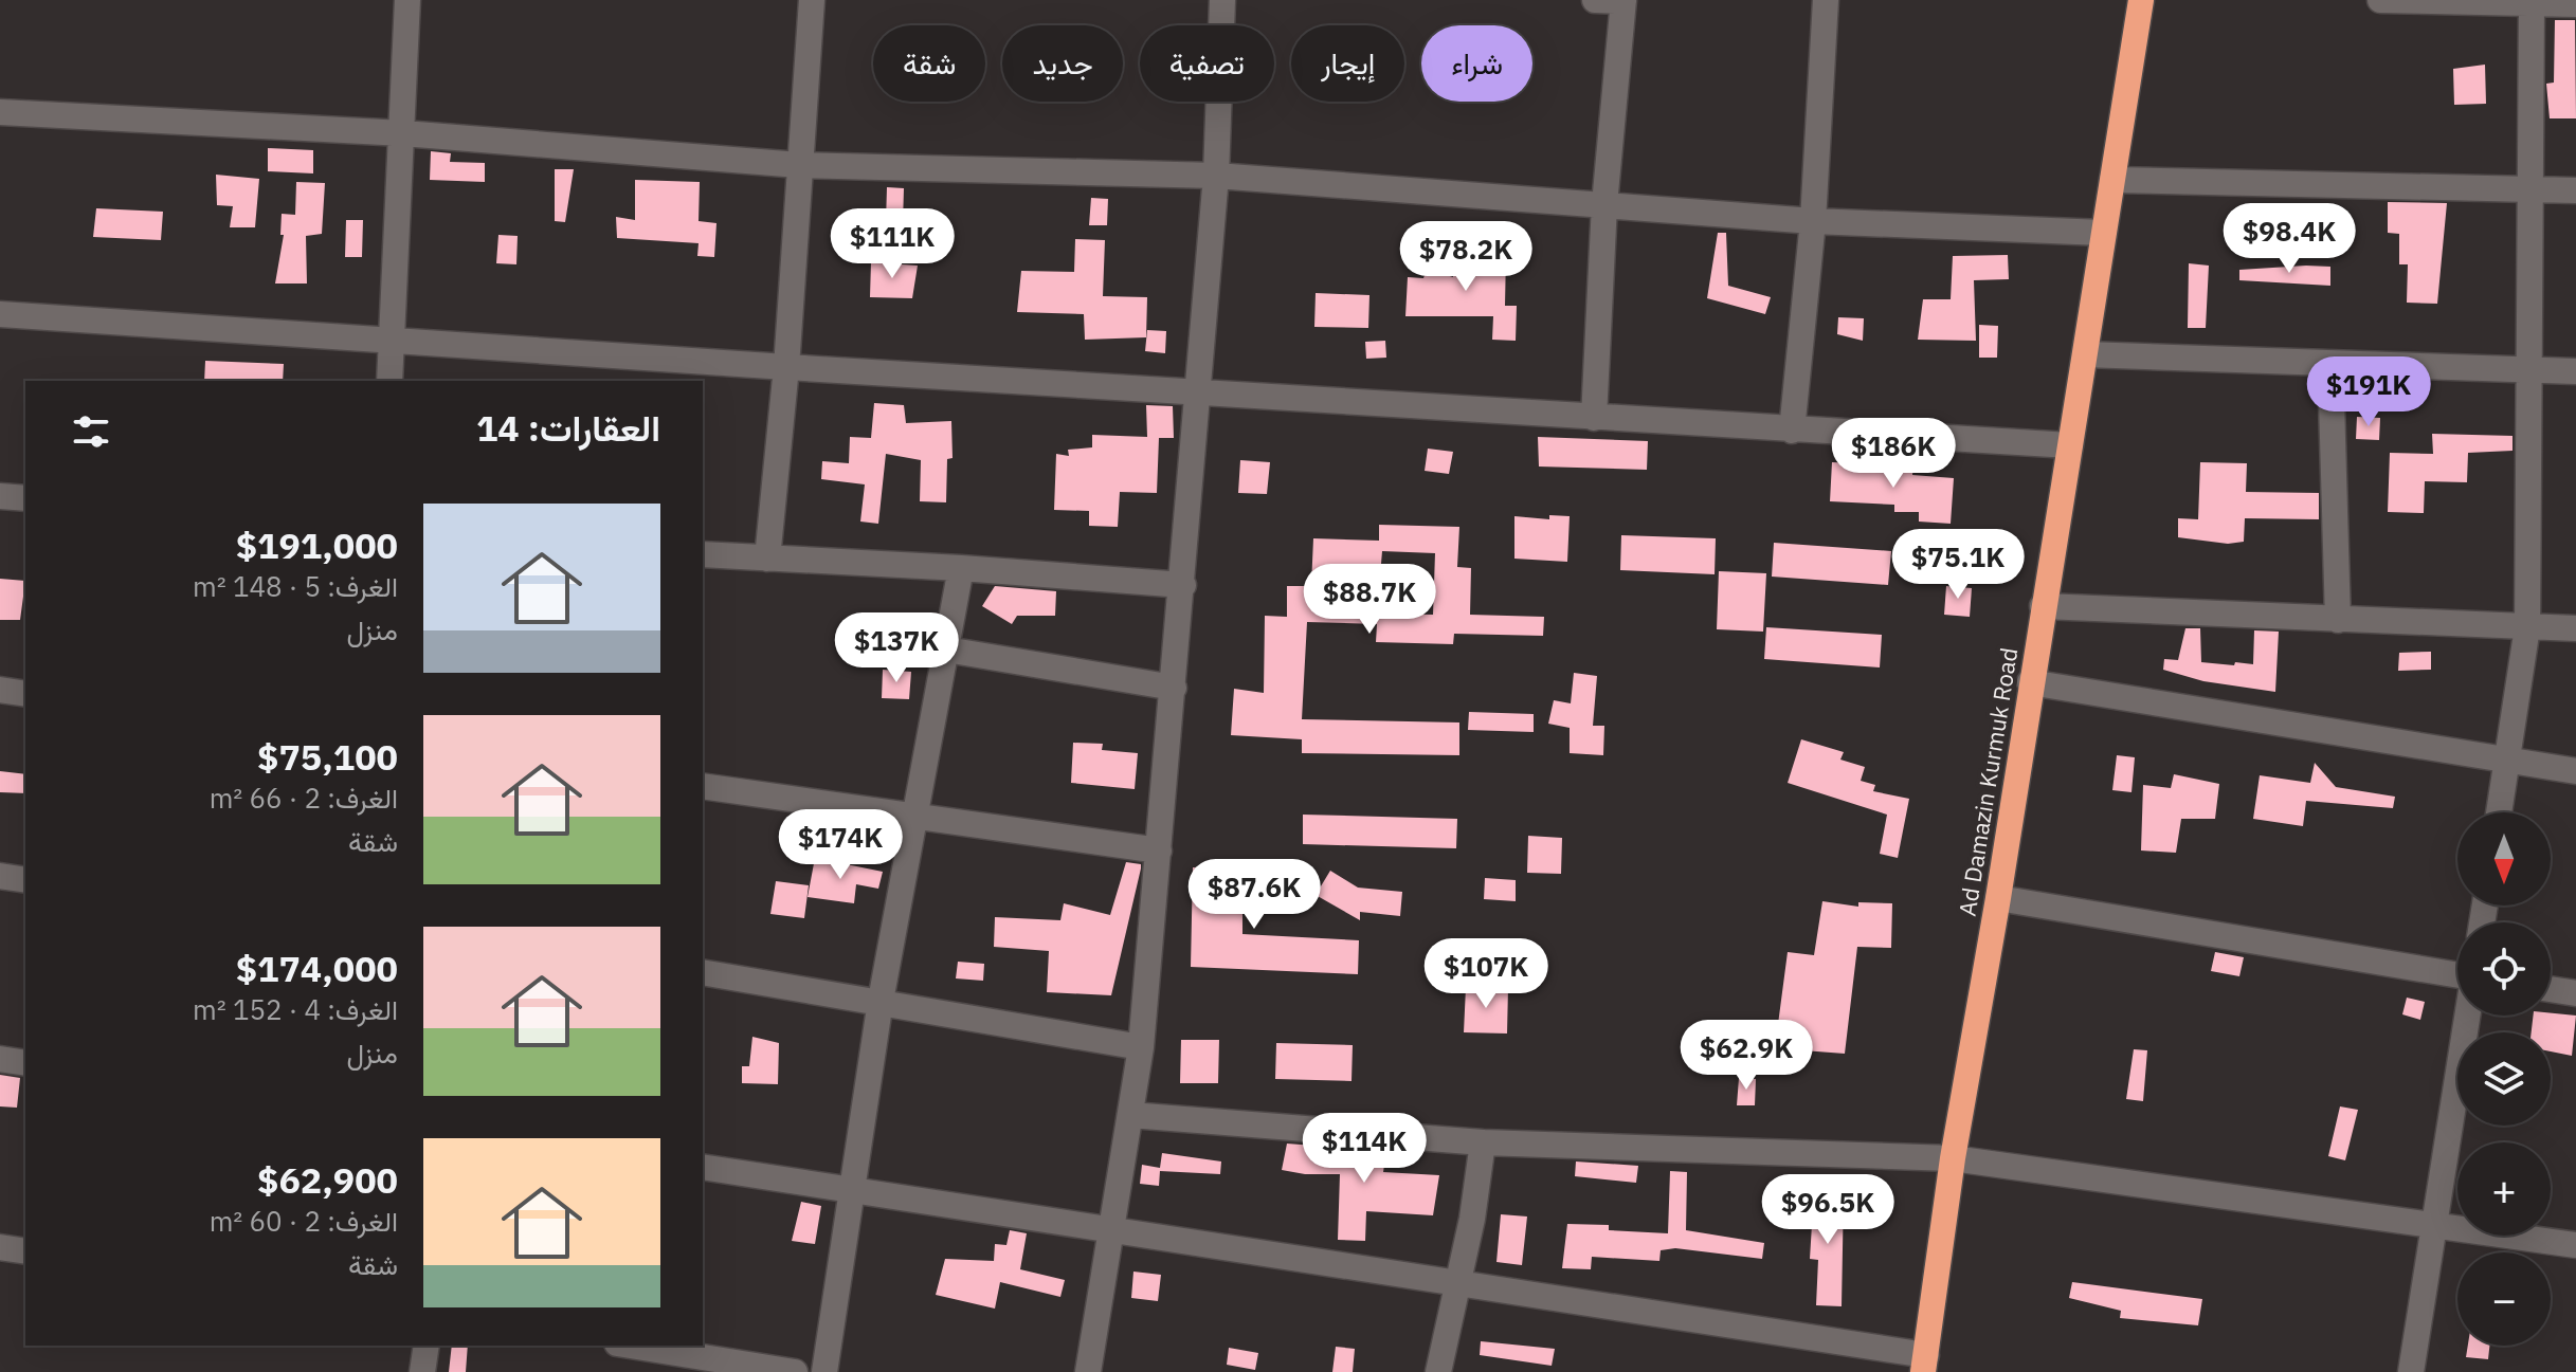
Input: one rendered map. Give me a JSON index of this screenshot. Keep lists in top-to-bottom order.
{
  "streets": {
    "highway": ["Ad Damazin Kurmuk Road"]
  },
  "north": "bottom",
  "page": {
    "chip": [
      "شراء",
      "إيجار",
      "تصفية",
      "جديد",
      "شقة"
    ],
    "price": [
      "$98.4K",
      "$111K",
      "$78.2K",
      "$191K",
      "$186K",
      "$75.1K",
      "$88.7K",
      "$137K",
      "$174K",
      "$87.6K",
      "$107K",
      "$62.9K",
      "$114K",
      "$96.5K"
    ],
    "heading": "العقارات: 14",
    "list": [
      {
        "name": "$191,000",
        "note": "الغرف: 5 · 148 m² · منزل"
      },
      {
        "name": "$75,100",
        "note": "الغرف: 2 · 66 m² · شقة"
      },
      {
        "name": "$174,000",
        "note": "الغرف: 4 · 152 m² · منزل"
      },
      {
        "name": "$62,900",
        "note": "الغرف: 2 · 60 m² · شقة"
      }
    ],
    "map_buttons": ["+", "−"]
  }
}
